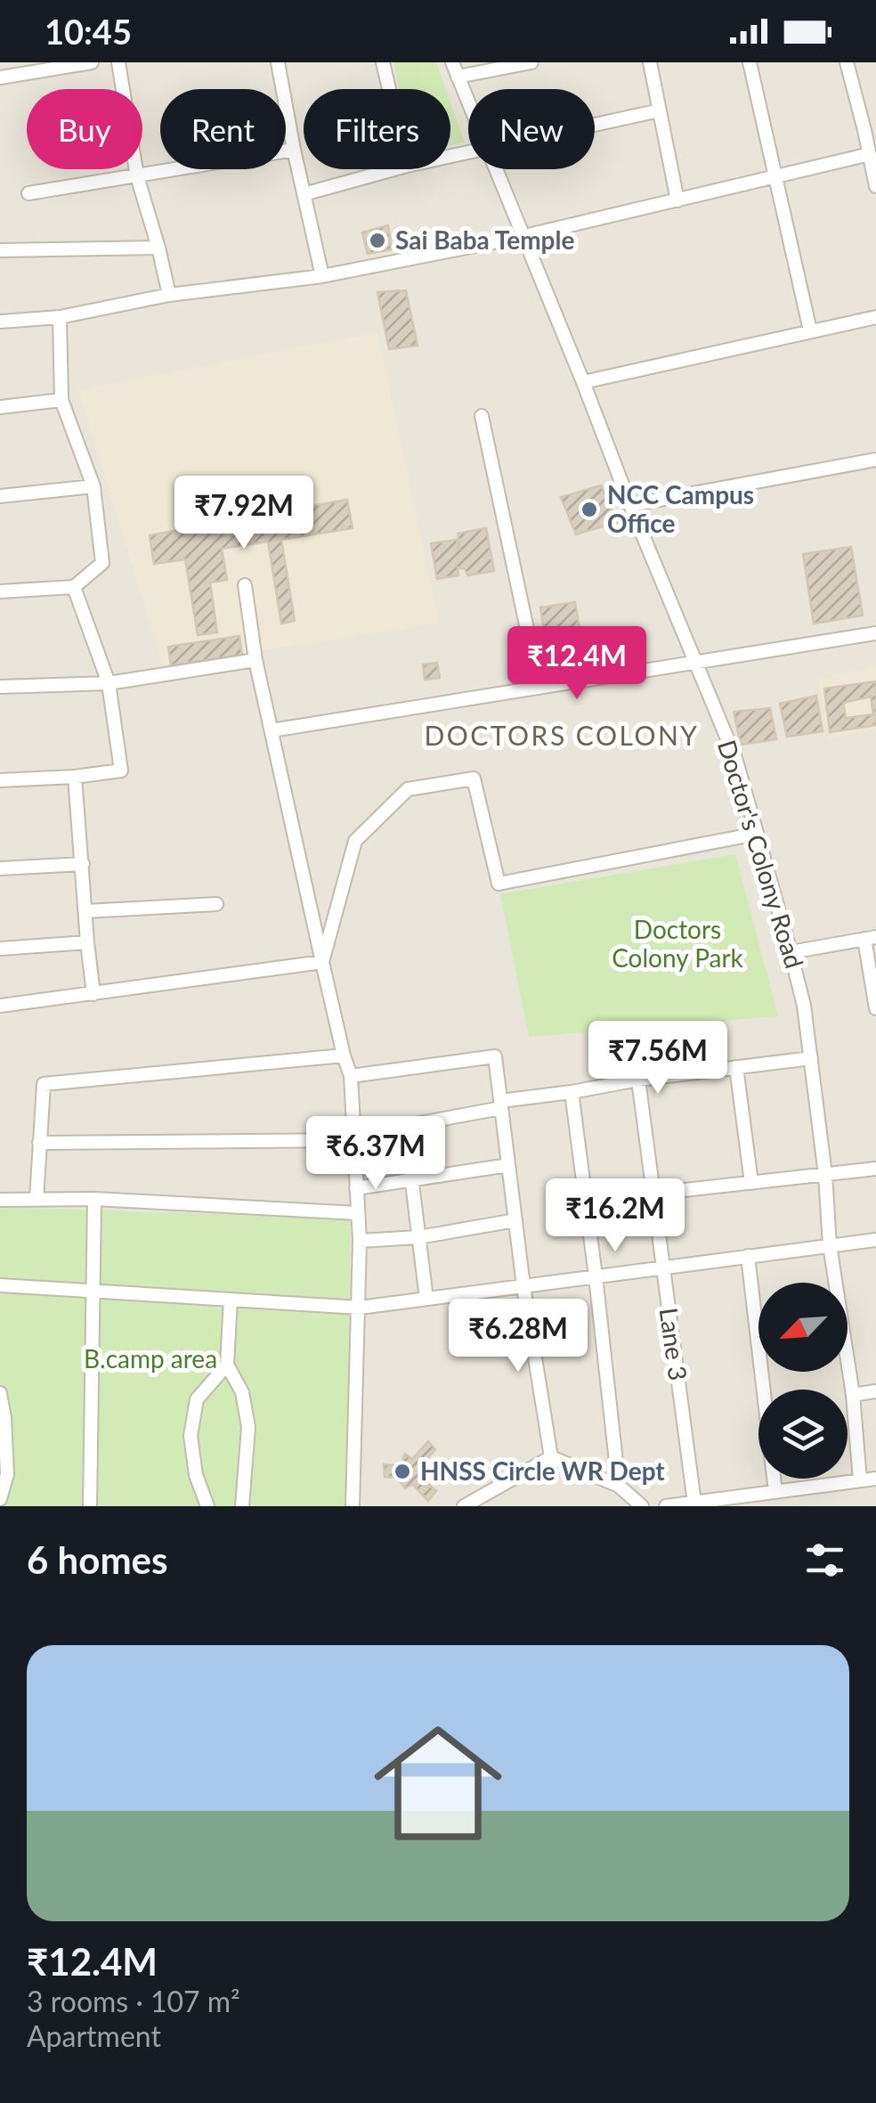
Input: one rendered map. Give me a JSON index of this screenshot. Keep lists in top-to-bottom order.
{
  "streets": {
    "street": ["Doctor's Colony Road", "Lane 3"]
  },
  "districts": ["DOCTORS COLONY"],
  "parks": ["Doctors Colony Park", "B.camp area"],
  "places": ["Sai Baba Temple", "NCC Campus Office", "HNSS Circle WR Dept"],
  "north": "bottom left",
  "page": {
    "status": "10:45",
    "chip": [
      "Buy",
      "Rent",
      "Filters",
      "New"
    ],
    "price": [
      "₹7.92M",
      "₹12.4M",
      "₹7.56M",
      "₹6.37M",
      "₹16.2M",
      "₹6.28M"
    ],
    "heading": "6 homes",
    "list": [
      {
        "name": "₹12.4M",
        "note": "3 rooms · 107 m² · Apartment"
      }
    ]
  }
}
